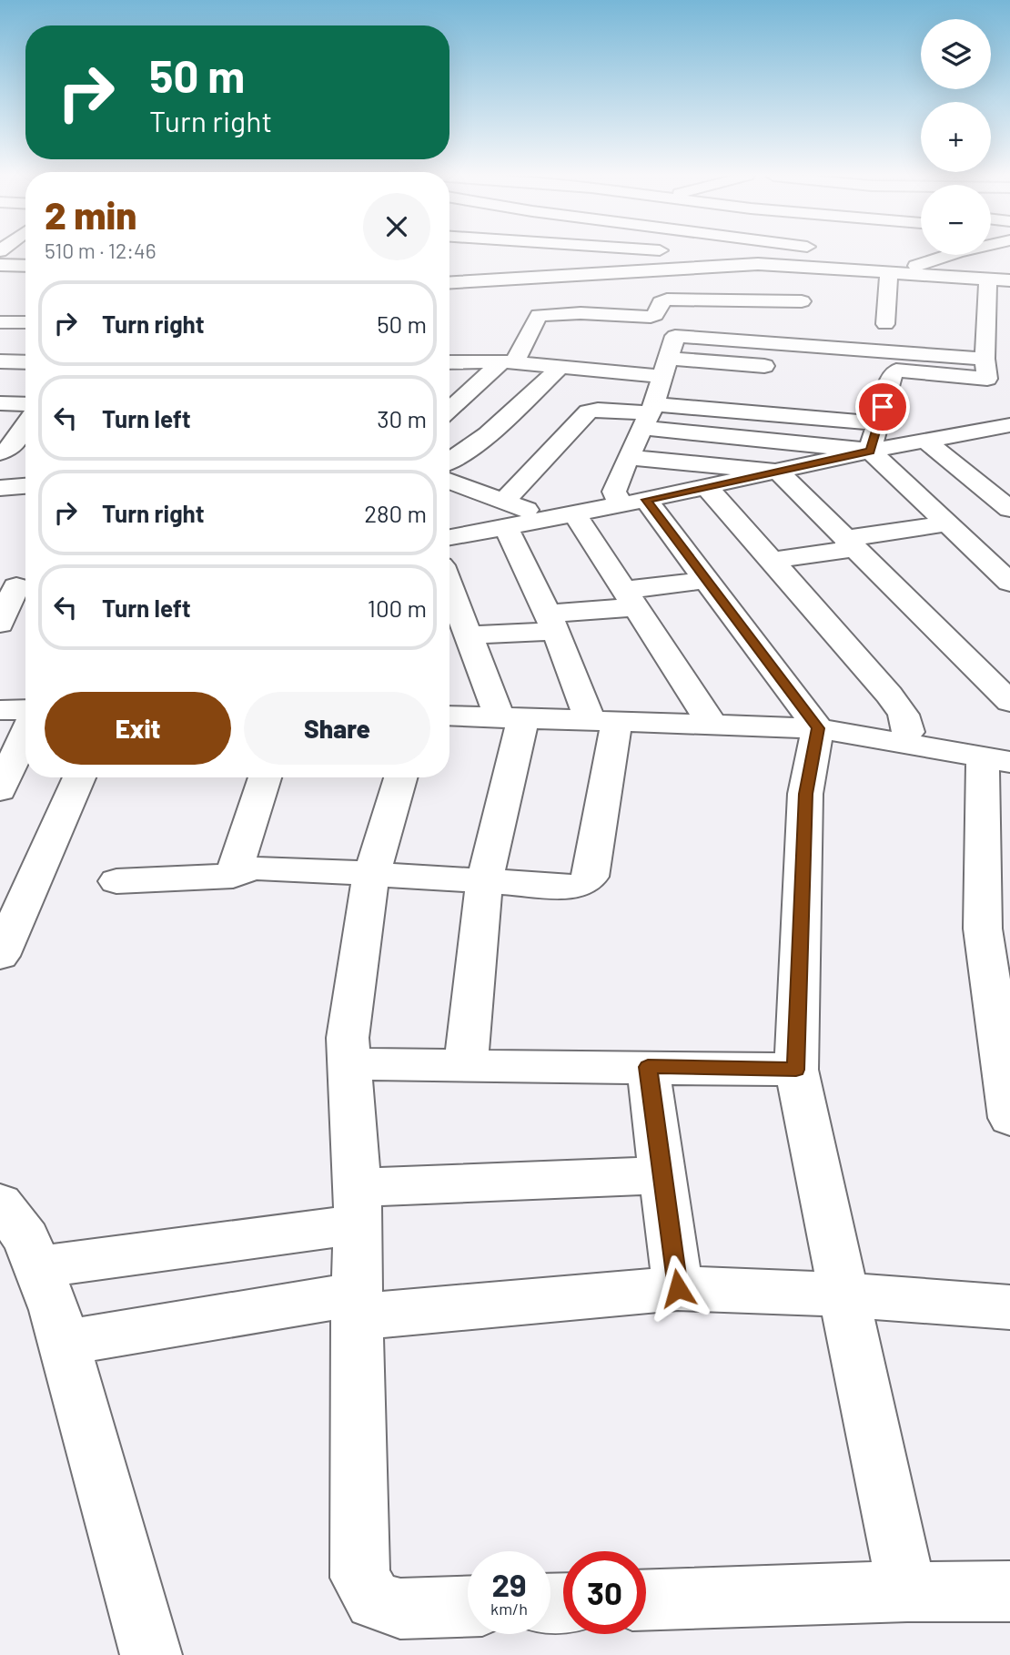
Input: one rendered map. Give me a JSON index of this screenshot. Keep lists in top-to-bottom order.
{
  "page": {
    "map_buttons": ["+", "−"],
    "turn": ["50 m", "Turn right"],
    "heading": ["2 min", "510 m · 12:46"],
    "list": [
      {
        "name": "Turn right",
        "value": "50 m"
      },
      {
        "name": "Turn left",
        "value": "30 m"
      },
      {
        "name": "Turn right",
        "value": "280 m"
      },
      {
        "name": "Turn left",
        "value": "100 m"
      }
    ],
    "buttons": ["Exit", "Share"],
    "speed": "29 km/h",
    "limit": "30"
  }
}
